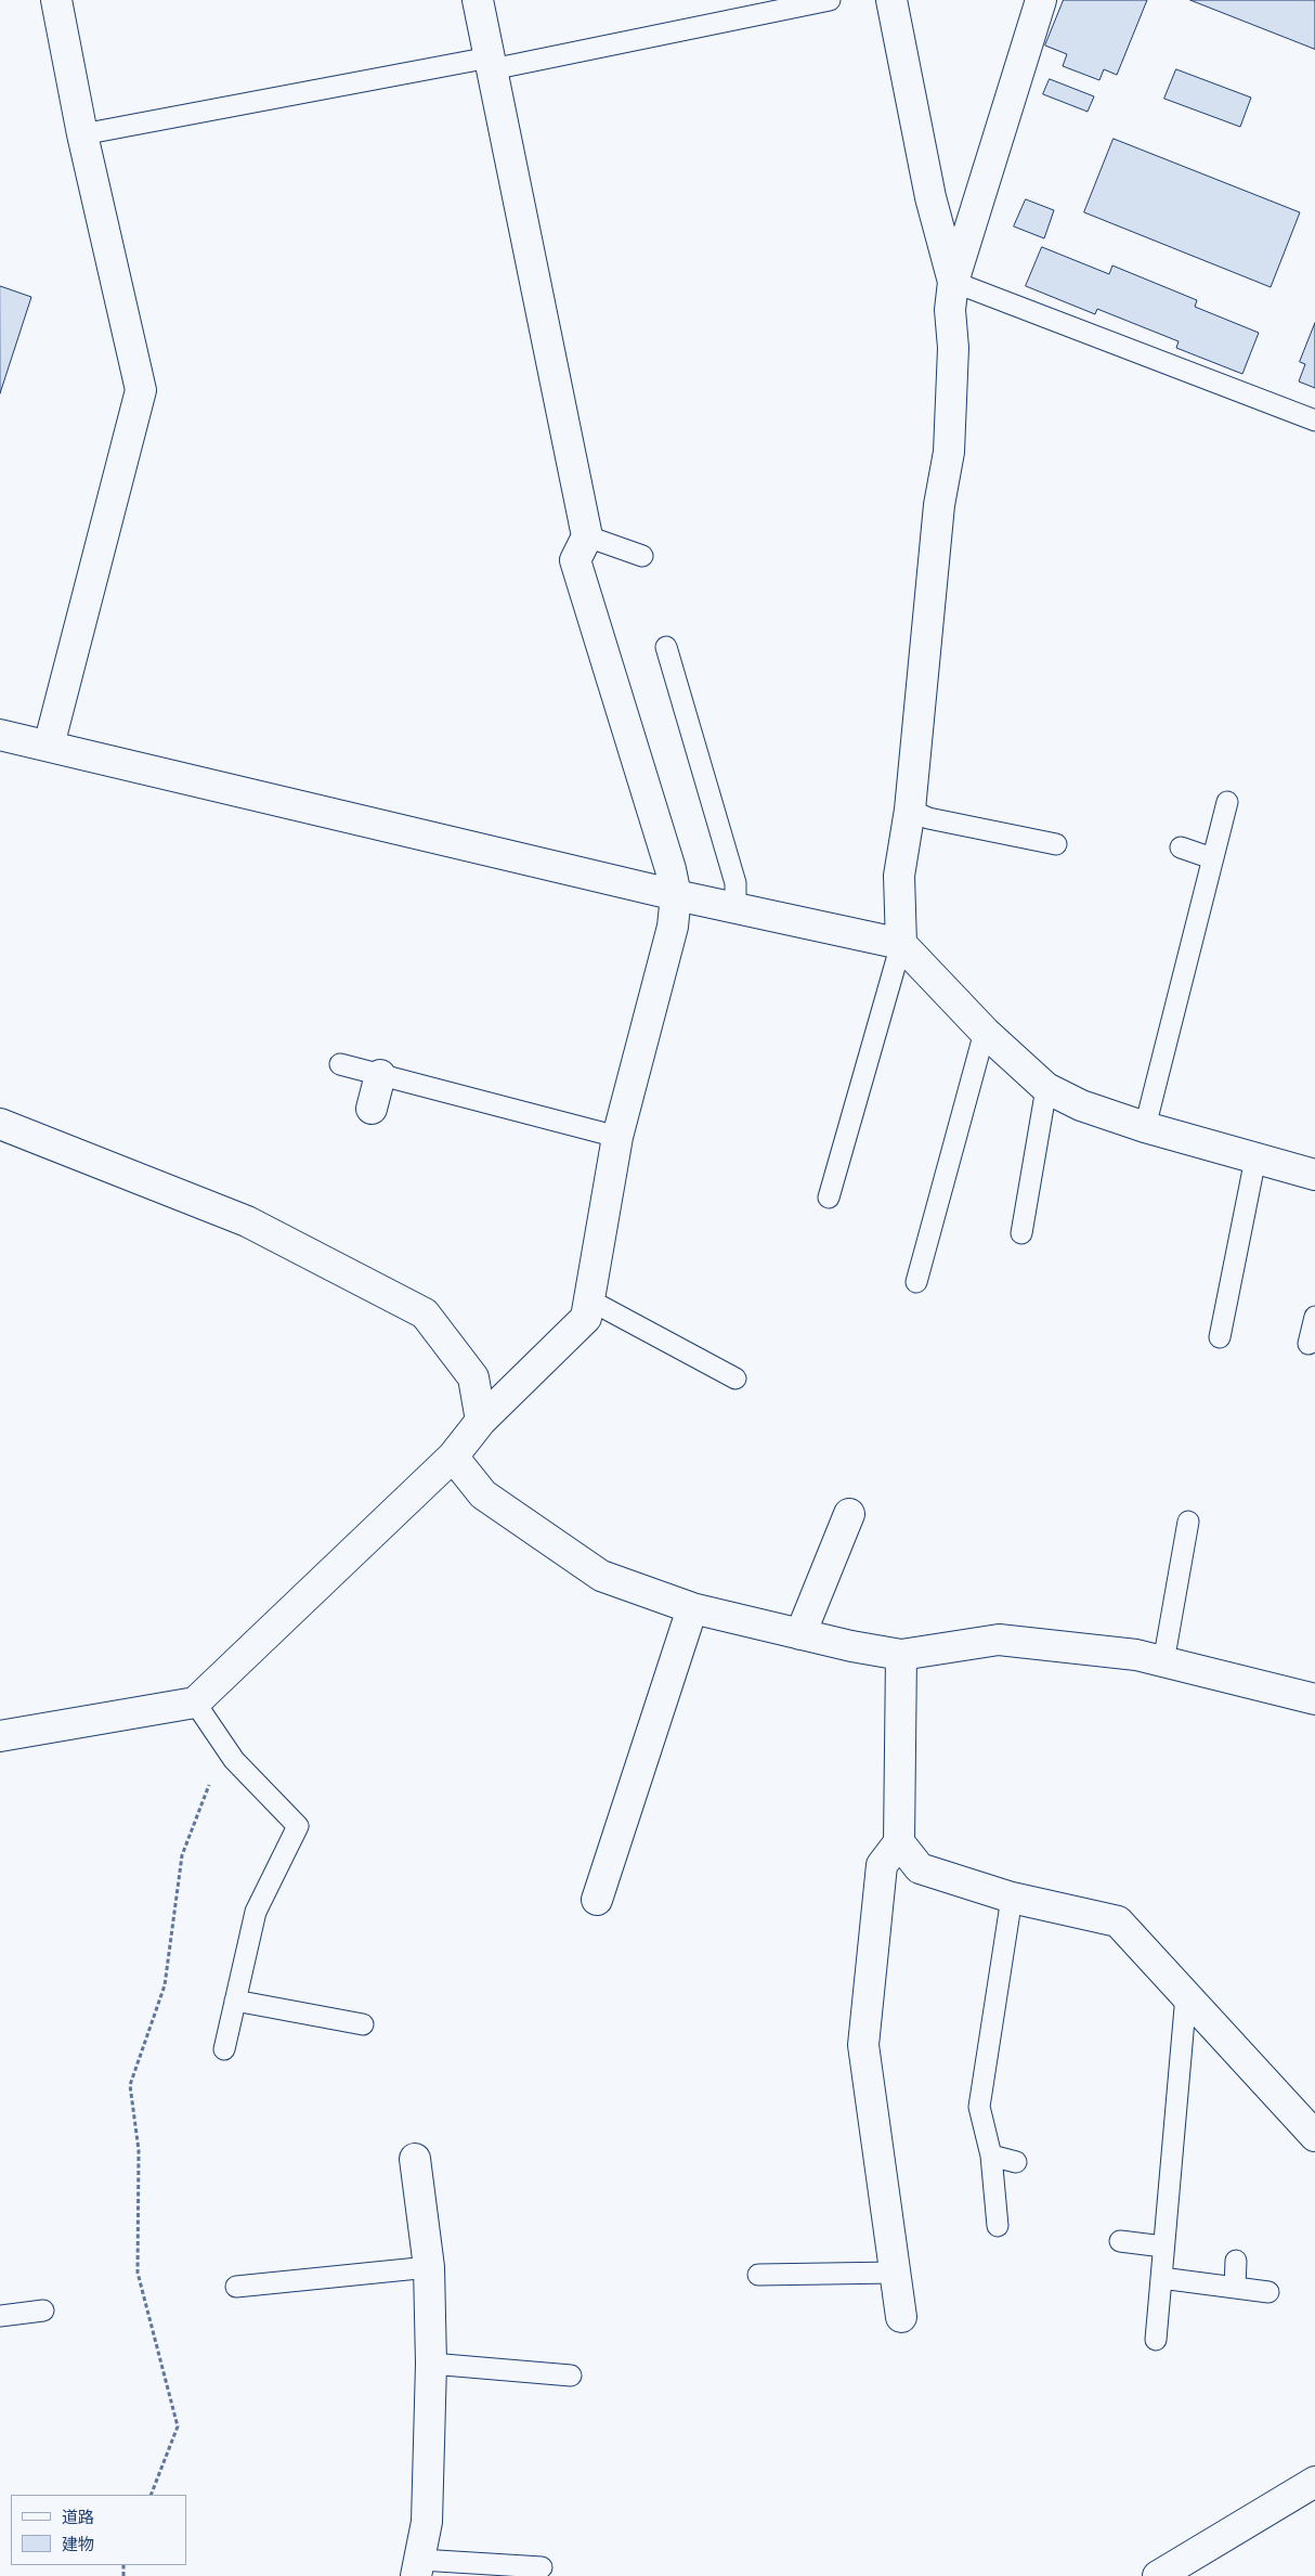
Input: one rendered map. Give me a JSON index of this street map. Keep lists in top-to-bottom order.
{
  "legend": ["道路", "建物"]
}
